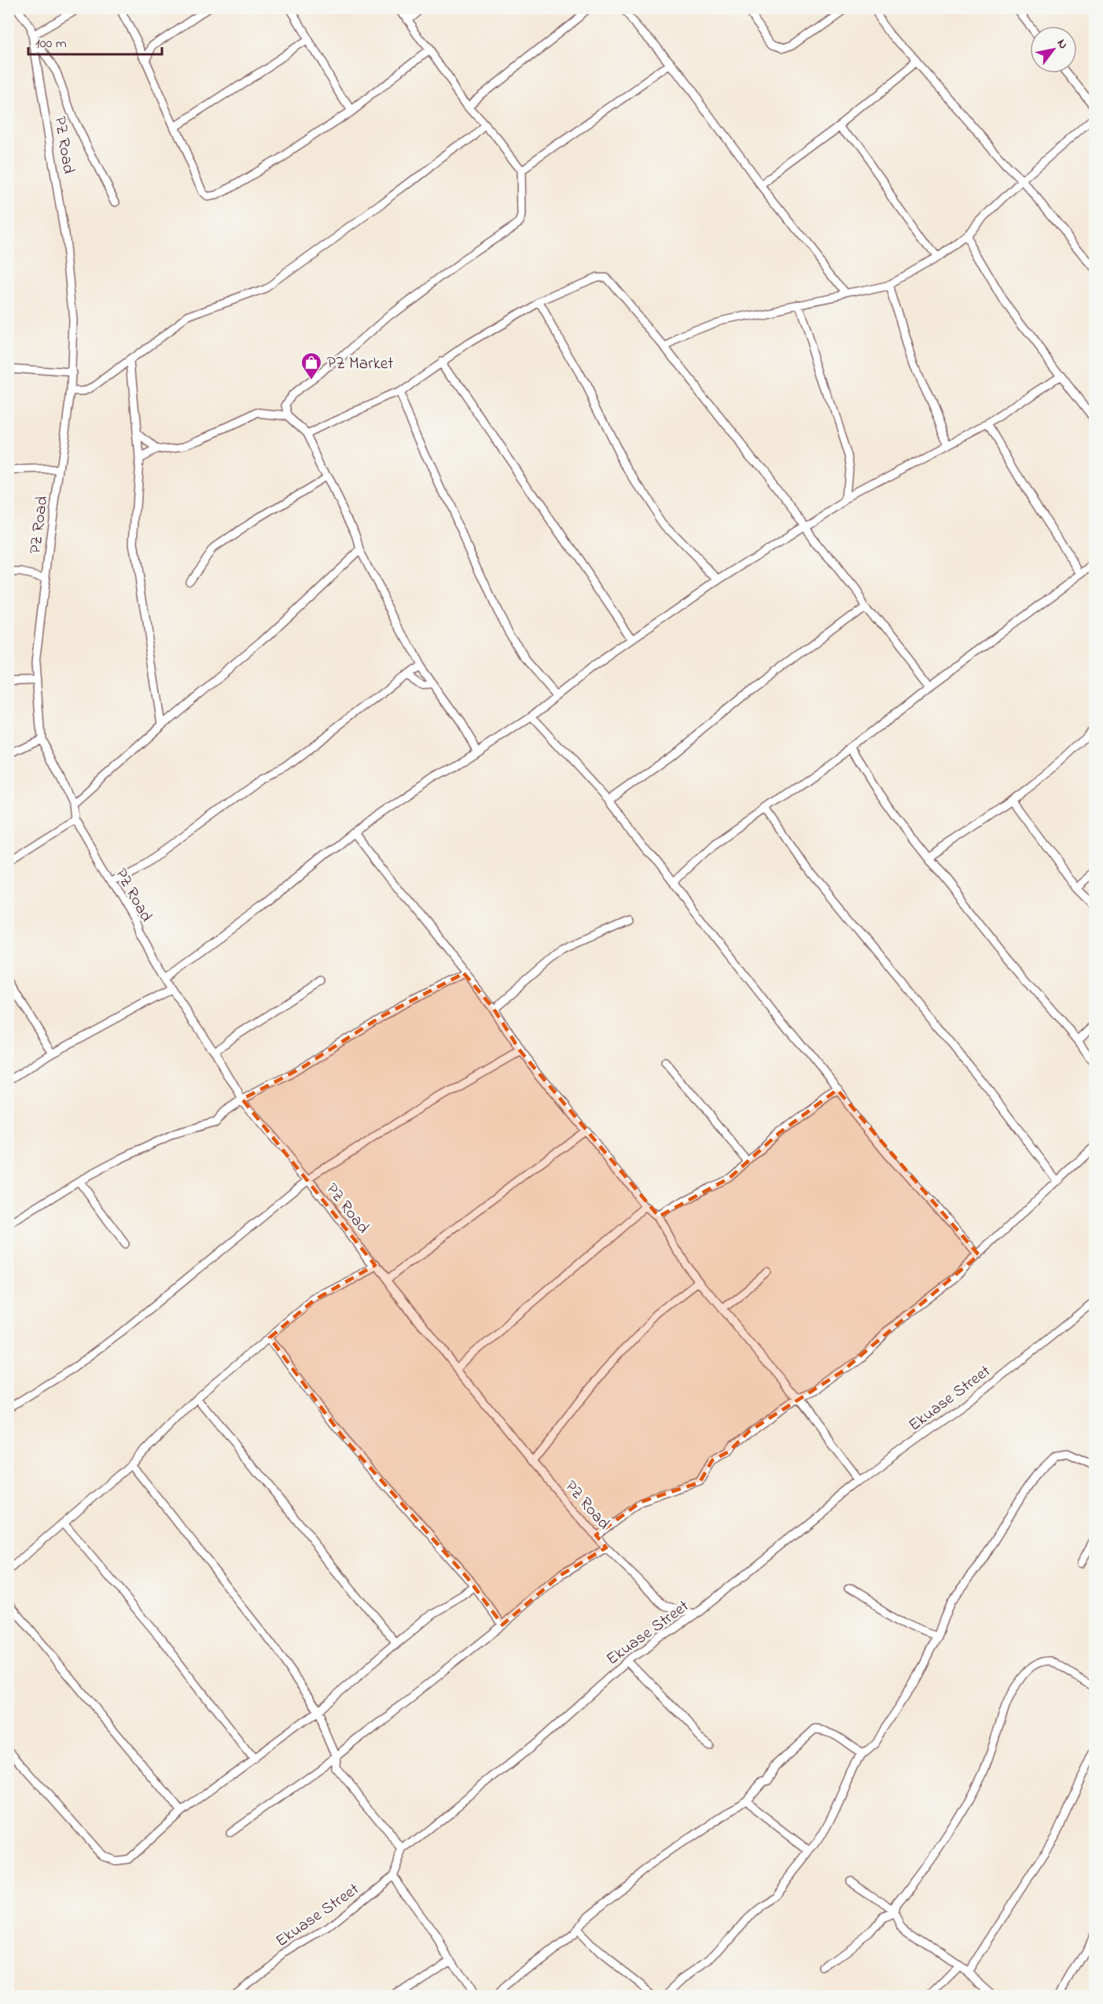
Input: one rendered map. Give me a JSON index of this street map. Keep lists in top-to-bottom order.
{
  "streets": {
    "street": ["PZ Road", "Ekuase Street"]
  },
  "crossings": [
    ["PZ Road", "Ekuase Street"]
  ],
  "places": {
    "shop": ["PZ Market"]
  },
  "scale_bar": "100 m",
  "north": "top right"
}
